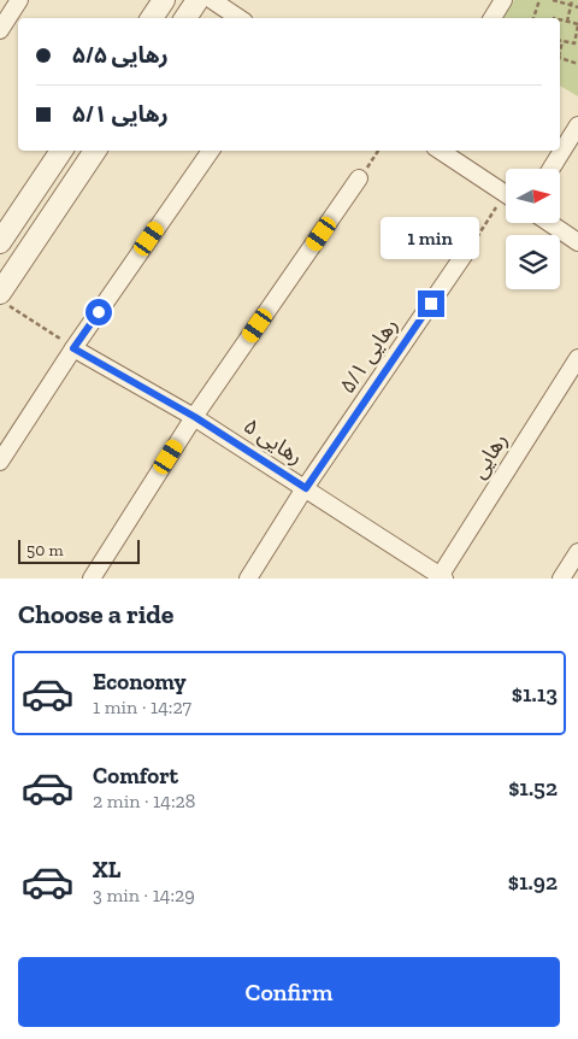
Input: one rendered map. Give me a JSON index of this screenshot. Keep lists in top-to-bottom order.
{
  "streets": {
    "street": ["رهایی ۵/۱", "رهایی ۵", "رهایی"]
  },
  "crossings": [
    ["رهایی ۵/۱", "رهایی ۵"],
    ["رهایی ۵", "رهایی"]
  ],
  "scale_bar": "50 m",
  "north": "right",
  "page": {
    "banner": ["رهایی ۵/۵", "رهایی ۵/۱"],
    "bubble": "1 min",
    "scale": "50 m",
    "heading": "Choose a ride",
    "list": [
      {
        "name": "Economy",
        "note": "1 min · 14:27",
        "value": "$1.13"
      },
      {
        "name": "Comfort",
        "note": "2 min · 14:28",
        "value": "$1.52"
      },
      {
        "name": "XL",
        "note": "3 min · 14:29",
        "value": "$1.92"
      }
    ],
    "buttons": "Confirm"
  }
}
